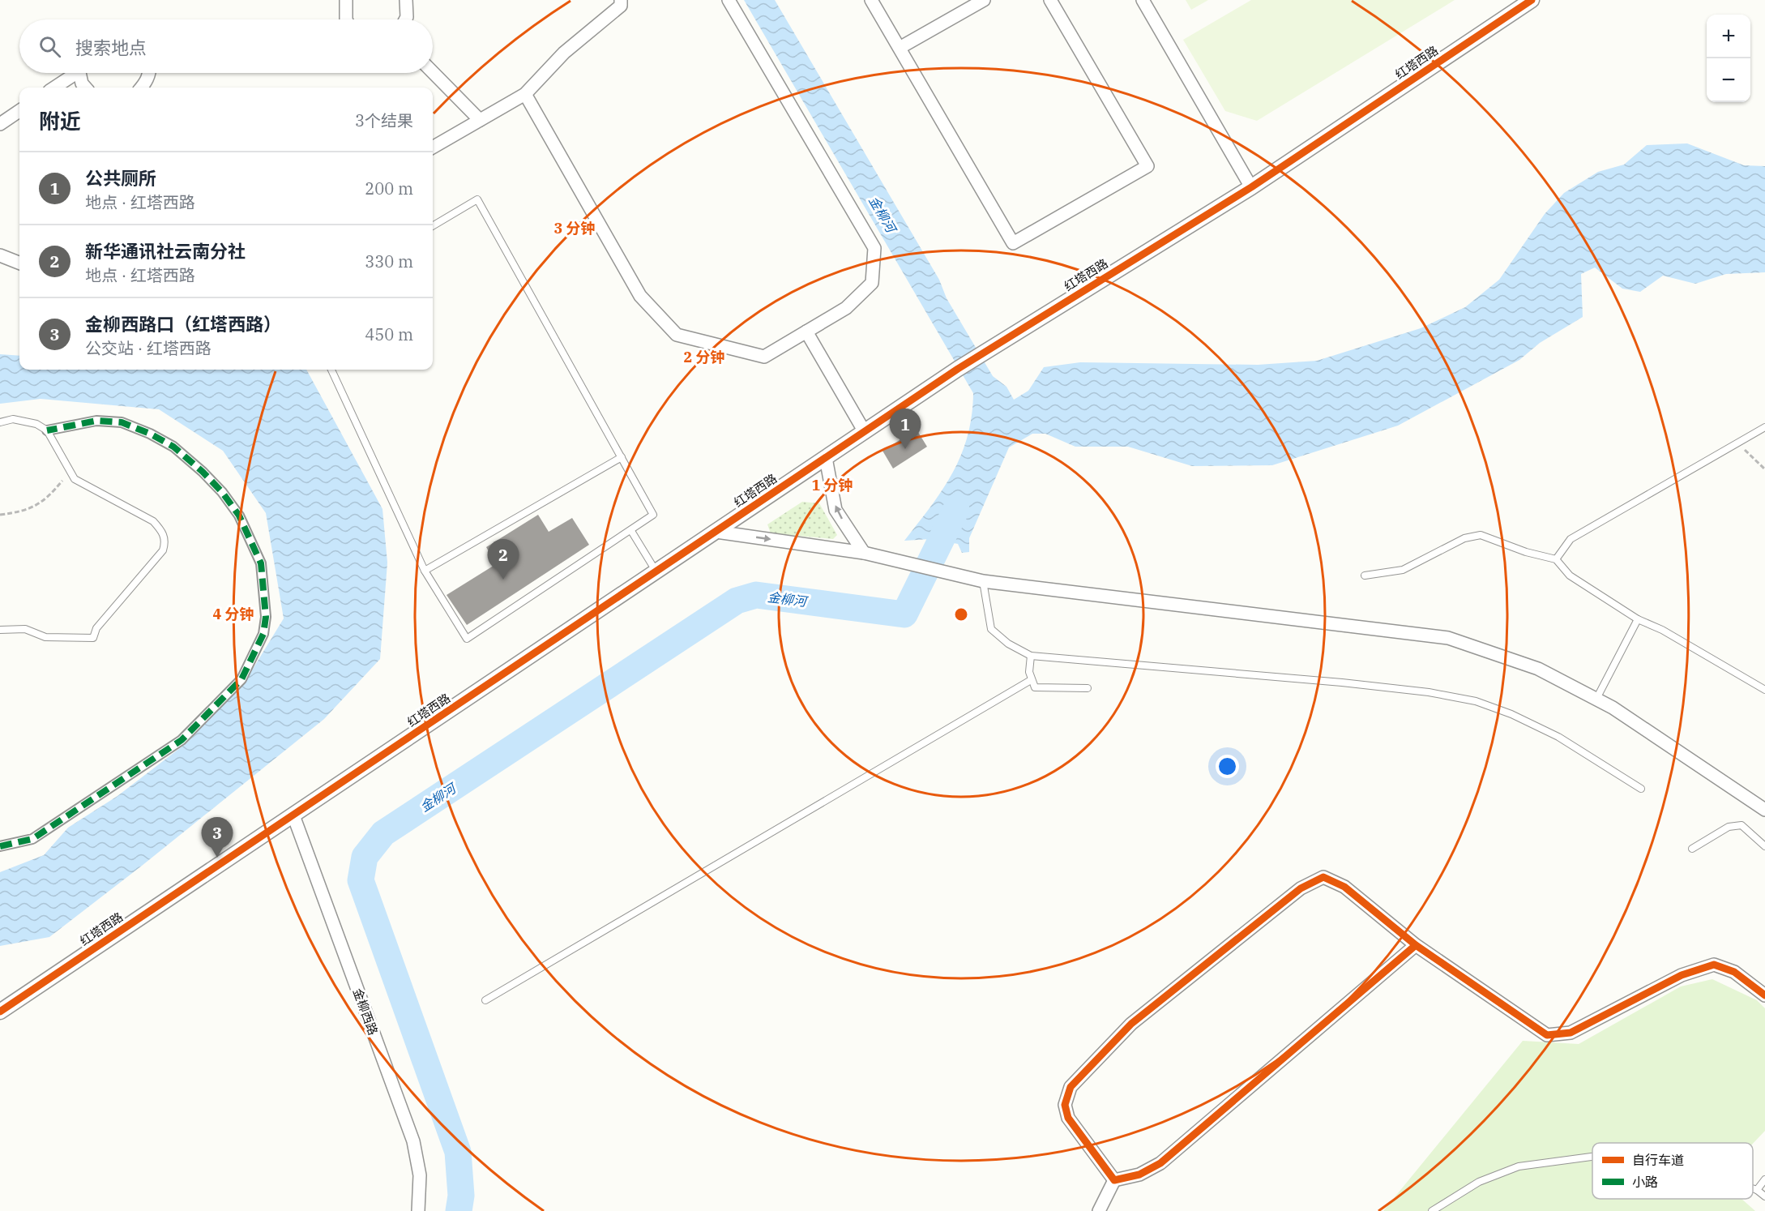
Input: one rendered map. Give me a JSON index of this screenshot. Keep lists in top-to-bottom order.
{
  "streets": {
    "street": ["红塔西路", "金柳西路"]
  },
  "crossings": [
    ["红塔西路", "金柳西路"]
  ],
  "water": ["金柳河"],
  "legend": ["自行车道", "小路"],
  "page": {
    "map_buttons": ["+", "−"],
    "search": "搜索地点",
    "heading": ["附近", "3个结果"],
    "list": [
      {
        "mark": "1",
        "name": "公共厕所",
        "note": "地点 · 红塔西路",
        "value": "200 m"
      },
      {
        "mark": "2",
        "name": "新华通讯社云南分社",
        "note": "地点 · 红塔西路",
        "value": "330 m"
      },
      {
        "mark": "3",
        "name": "金柳西路口（红塔西路）",
        "note": "公交站 · 红塔西路",
        "value": "450 m"
      }
    ],
    "pins": ["1", "2", "3"]
  },
  "rings": [
    "3 分钟",
    "2 分钟",
    "1 分钟",
    "4 分钟"
  ]
}
